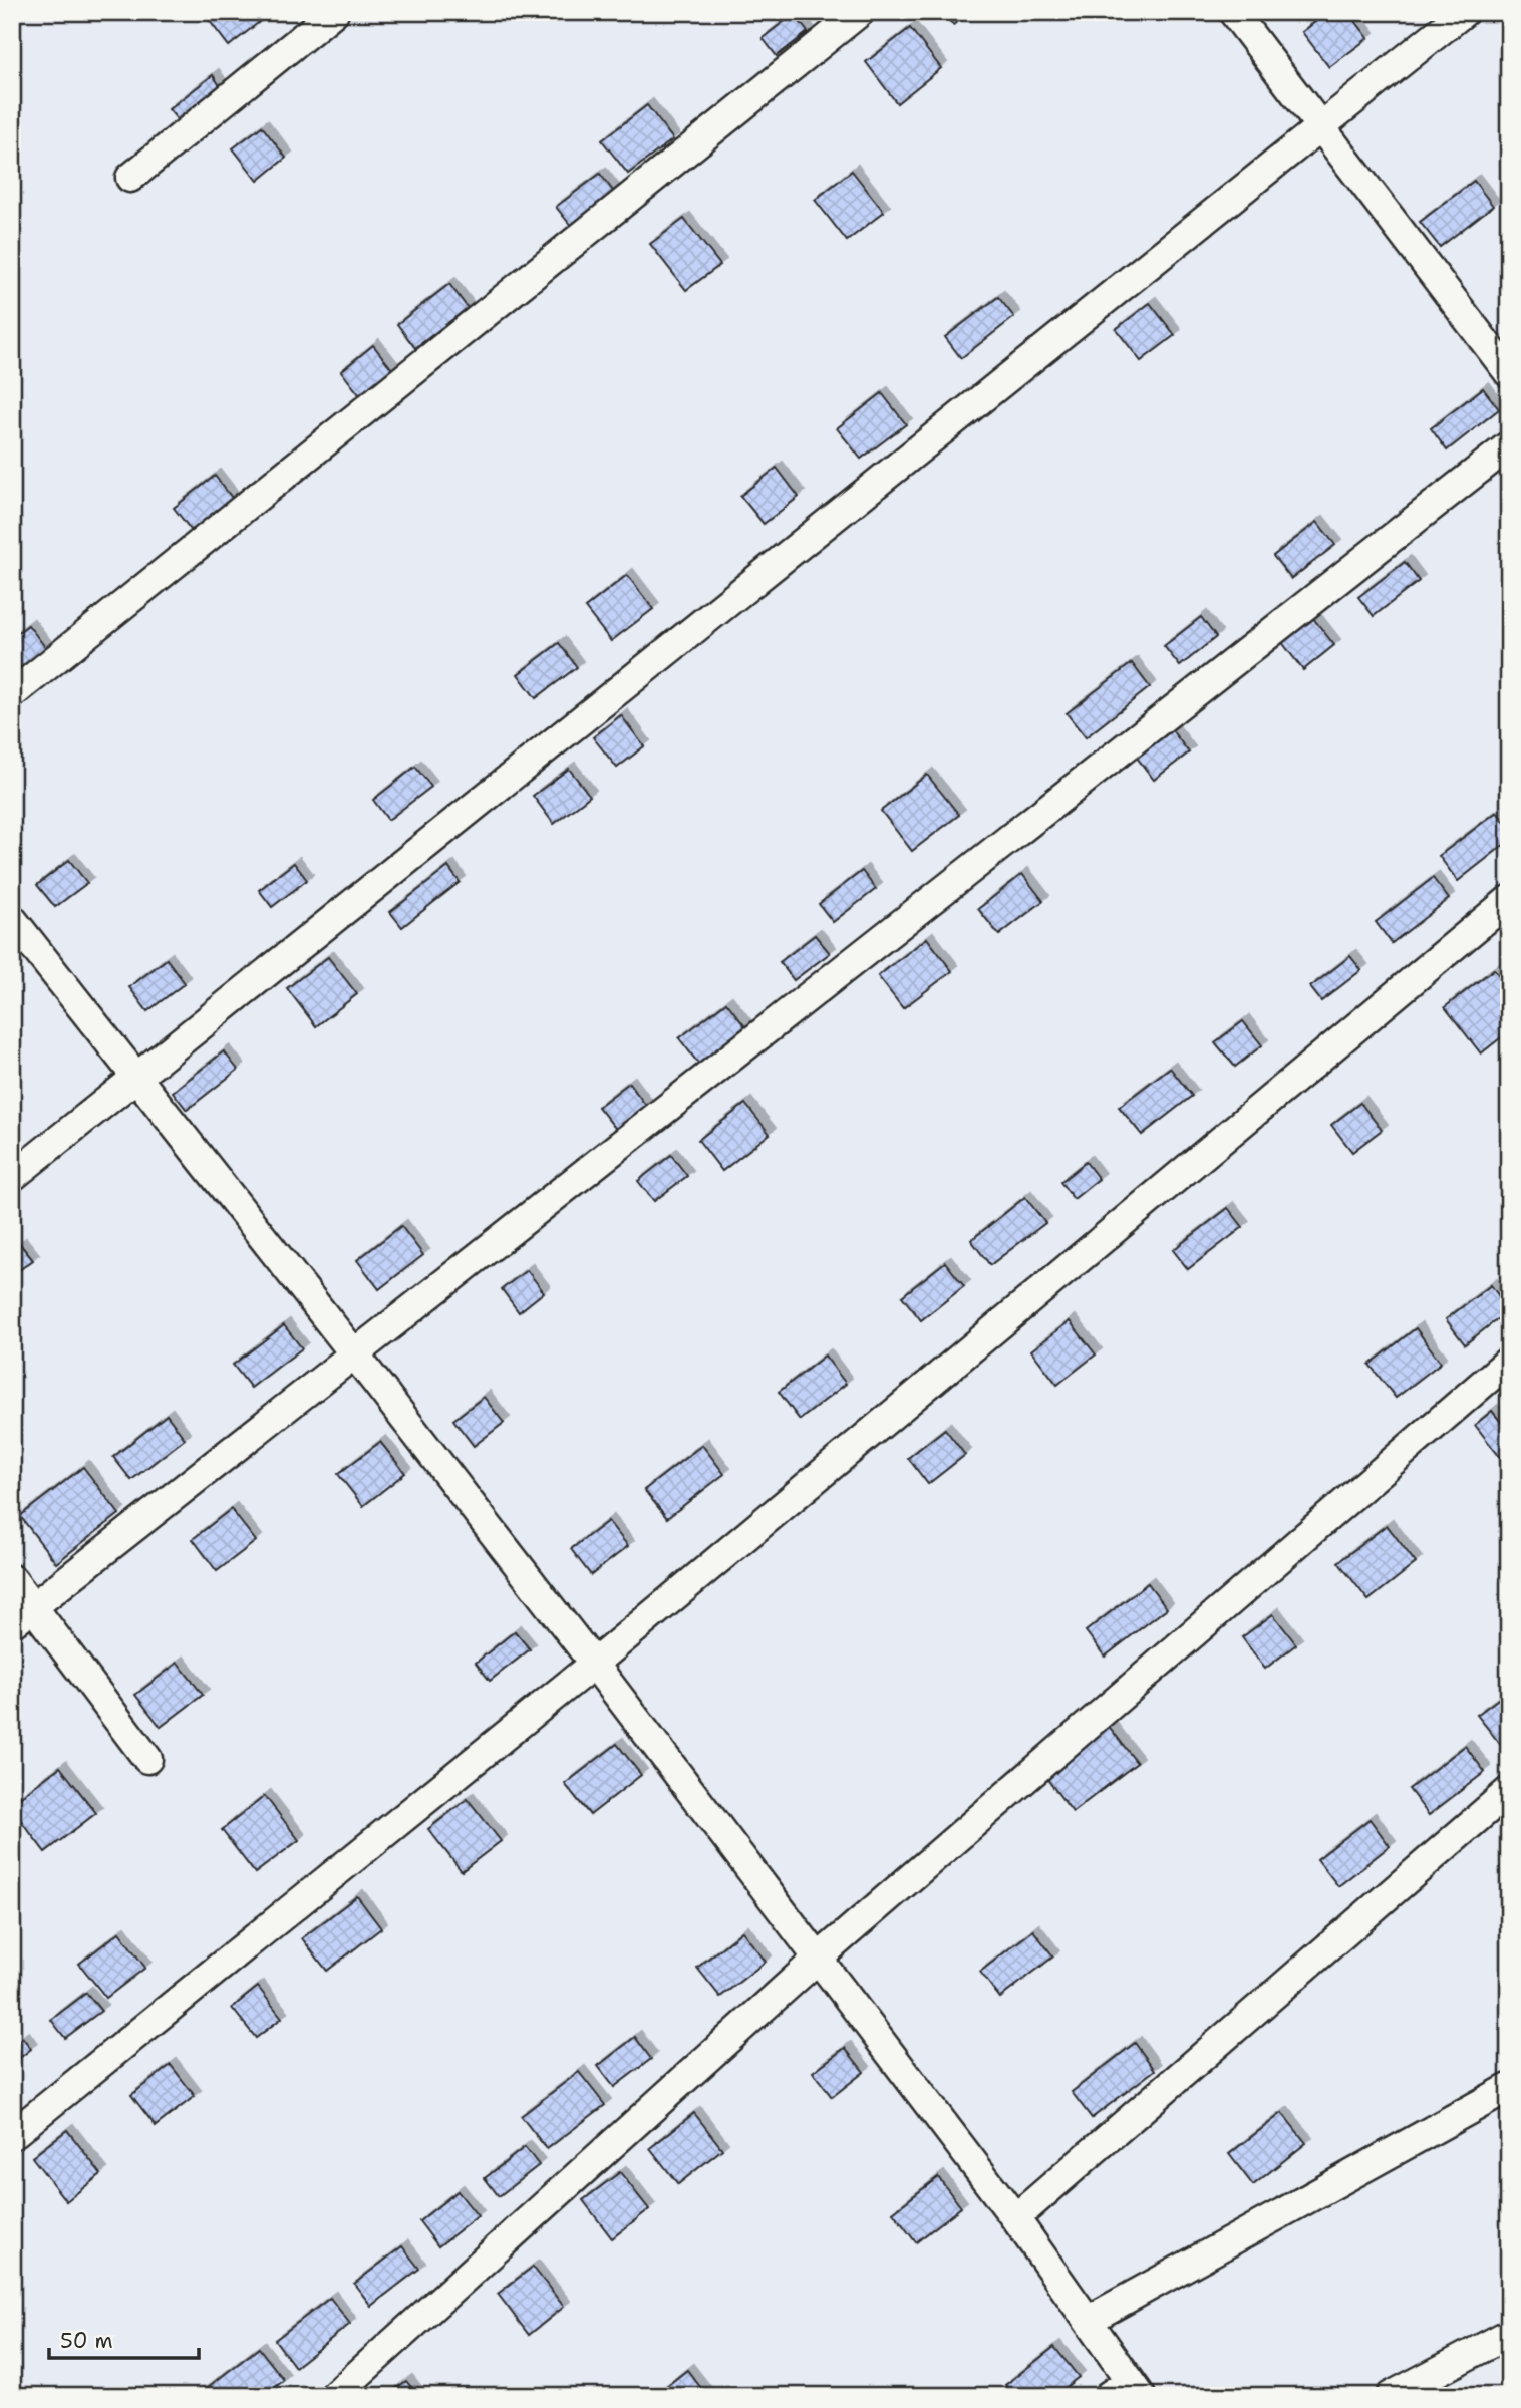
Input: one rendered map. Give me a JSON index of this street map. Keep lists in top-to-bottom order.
{
  "scale_bar": "50 m"
}
